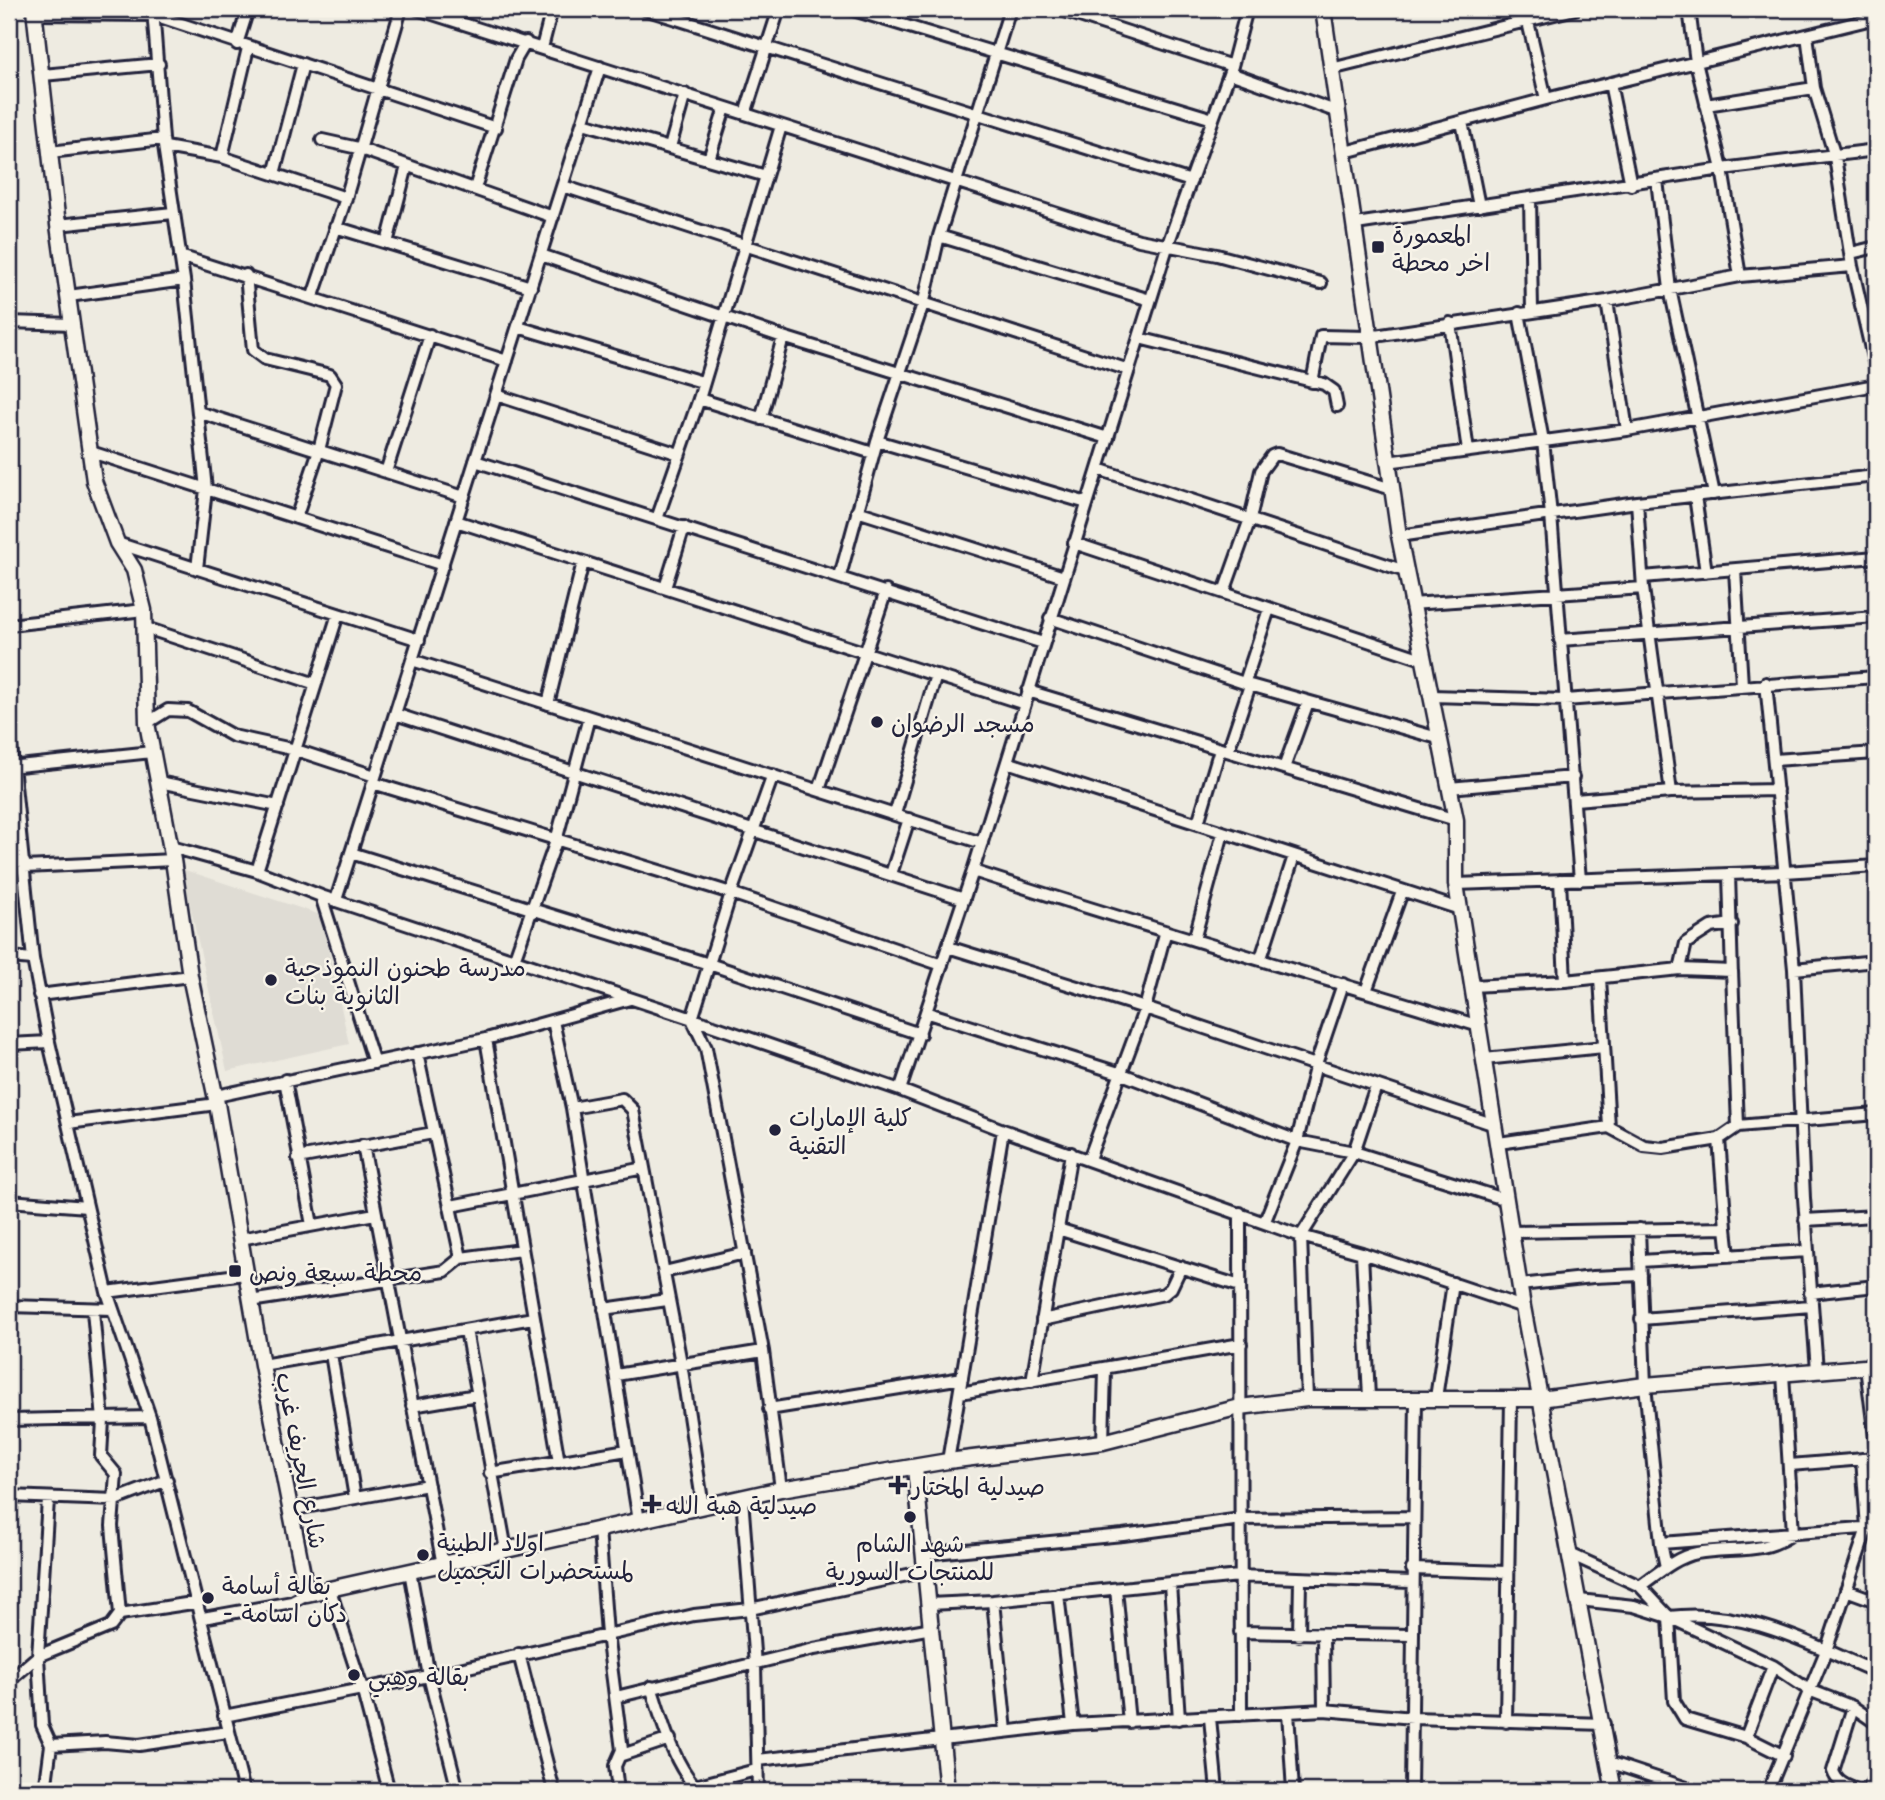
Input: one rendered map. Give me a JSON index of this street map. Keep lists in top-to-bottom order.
{
  "streets": {
    "street": ["شارع الجريف غرب"]
  },
  "places": {
    "transit": ["المعمورة اخر محطة", "محطة سبعة ونص"],
    "other": [
      "مسجد الرضوان",
      "مدرسة طحنون النموذجية الثانوية بنات",
      "كلية الإمارات التقنية",
      "شهد الشام للمنتجات السورية",
      "اولاد الطينة لمستحضرات التجميل",
      "بقالة أسامة - دكان اسامة",
      "بقالة وهبي"
    ],
    "health": ["صيدلية المختار", "صيدلية هبة الله"]
  }
}
